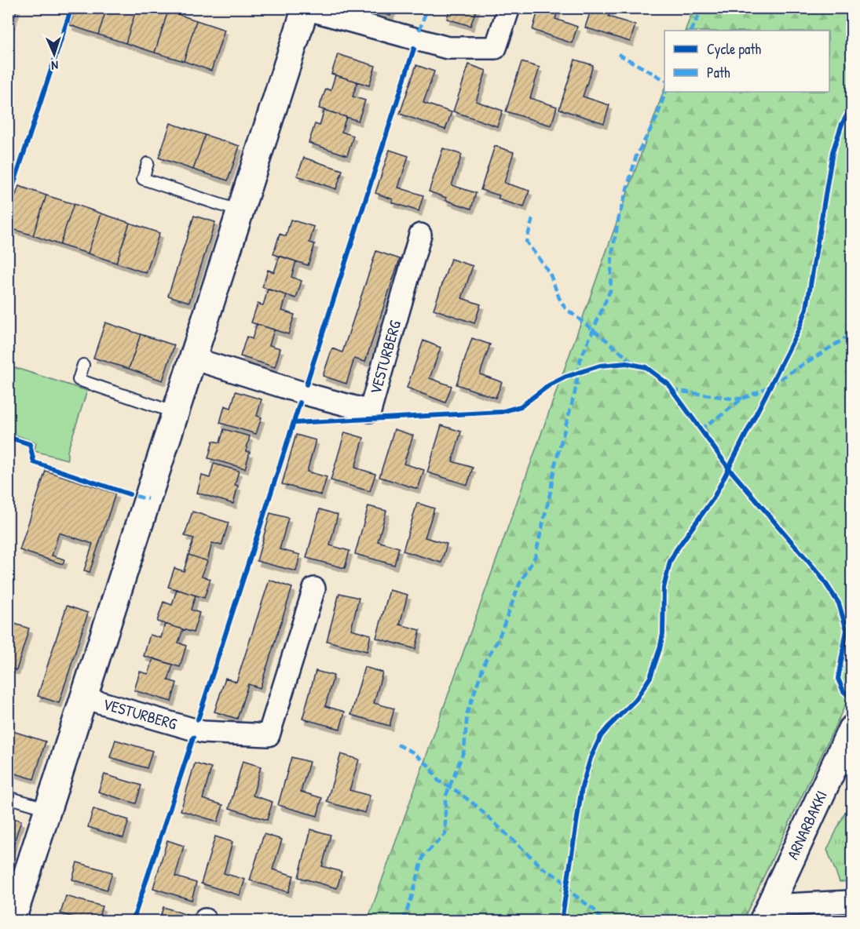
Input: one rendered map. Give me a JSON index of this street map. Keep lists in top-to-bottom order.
{
  "streets": {
    "street": ["VESTURBERG", "ARNARBAKKI"]
  },
  "legend": ["Cycle path", "Path"],
  "north": "bottom"
}
